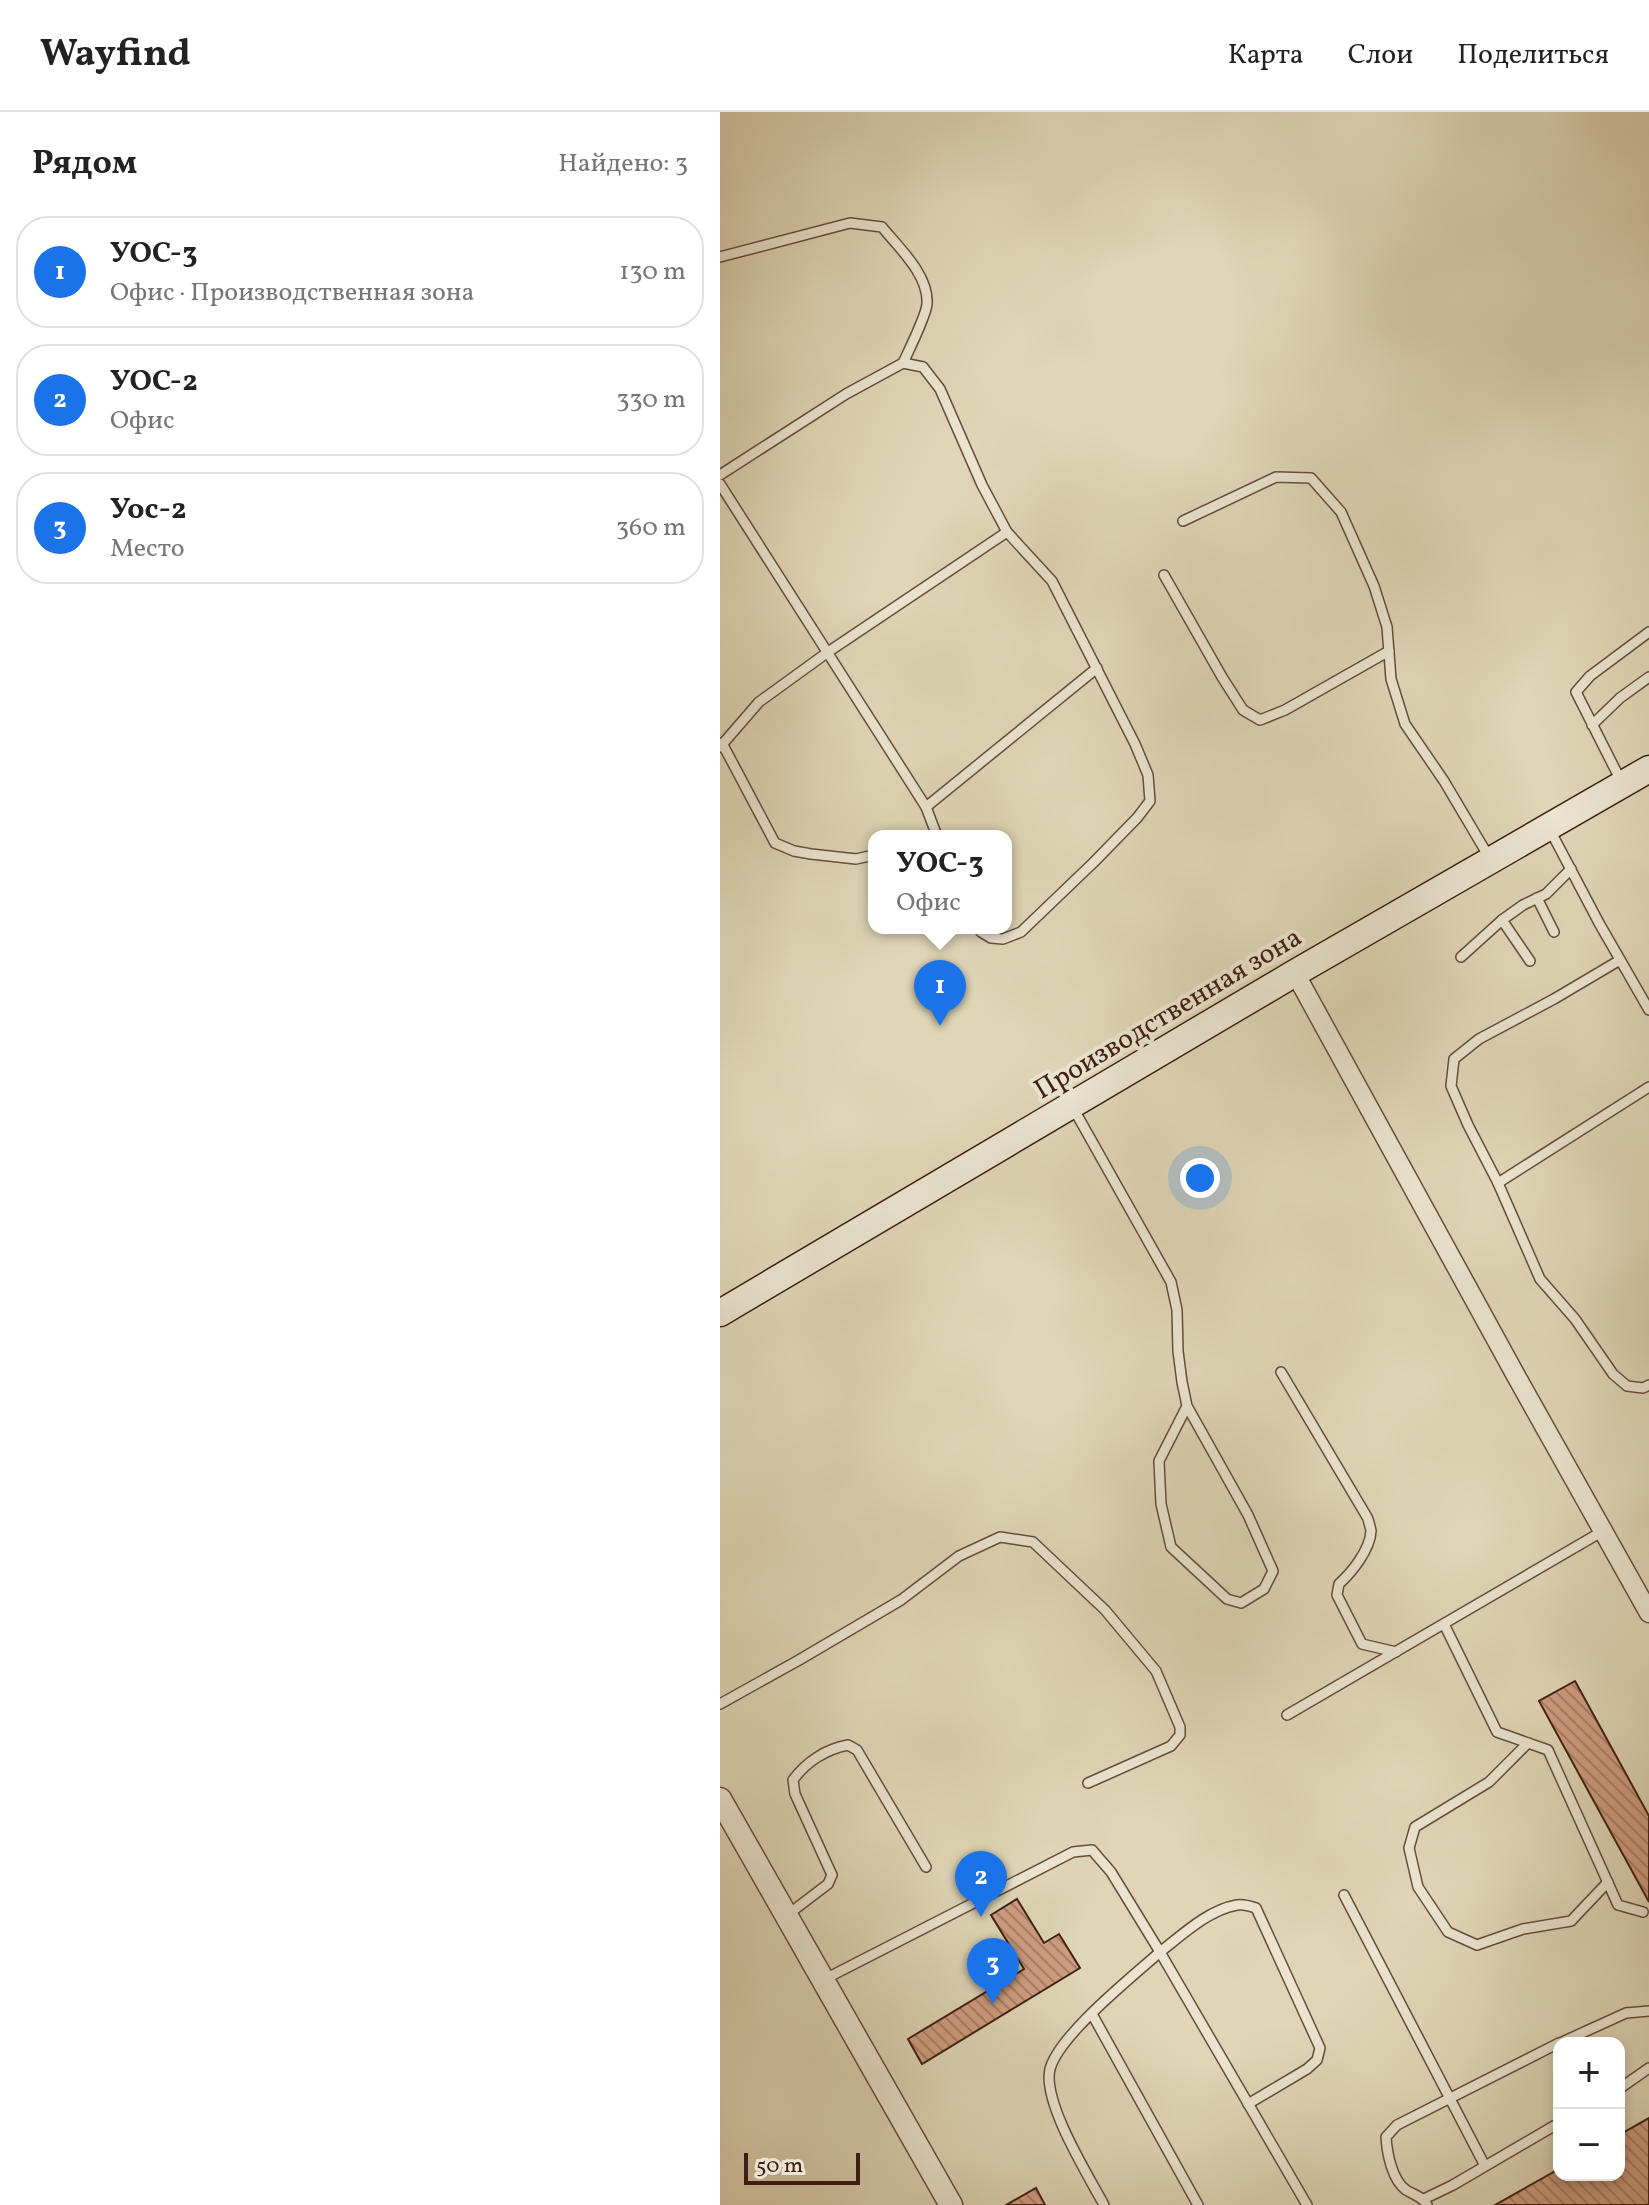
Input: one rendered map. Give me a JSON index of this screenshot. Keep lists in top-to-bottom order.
{
  "streets": {
    "main road": ["Производственная зона"]
  },
  "scale_bar": "50 m",
  "page": {
    "header": "Wayfind",
    "nav": ["Карта", "Слои", "Поделиться"],
    "heading": ["Рядом", "Найдено: 3"],
    "list": [
      {
        "mark": "1",
        "name": "УОС-3",
        "note": "Офис · Производственная зона",
        "value": "130 m"
      },
      {
        "mark": "2",
        "name": "УОС-2",
        "note": "Офис",
        "value": "330 m"
      },
      {
        "mark": "3",
        "name": "Уос-2",
        "note": "Место",
        "value": "360 m"
      }
    ],
    "popup": ["УОС-3", "Офис"],
    "pins": ["1", "2", "3"],
    "map_buttons": ["+", "−"],
    "scale": "50 m"
  }
}
